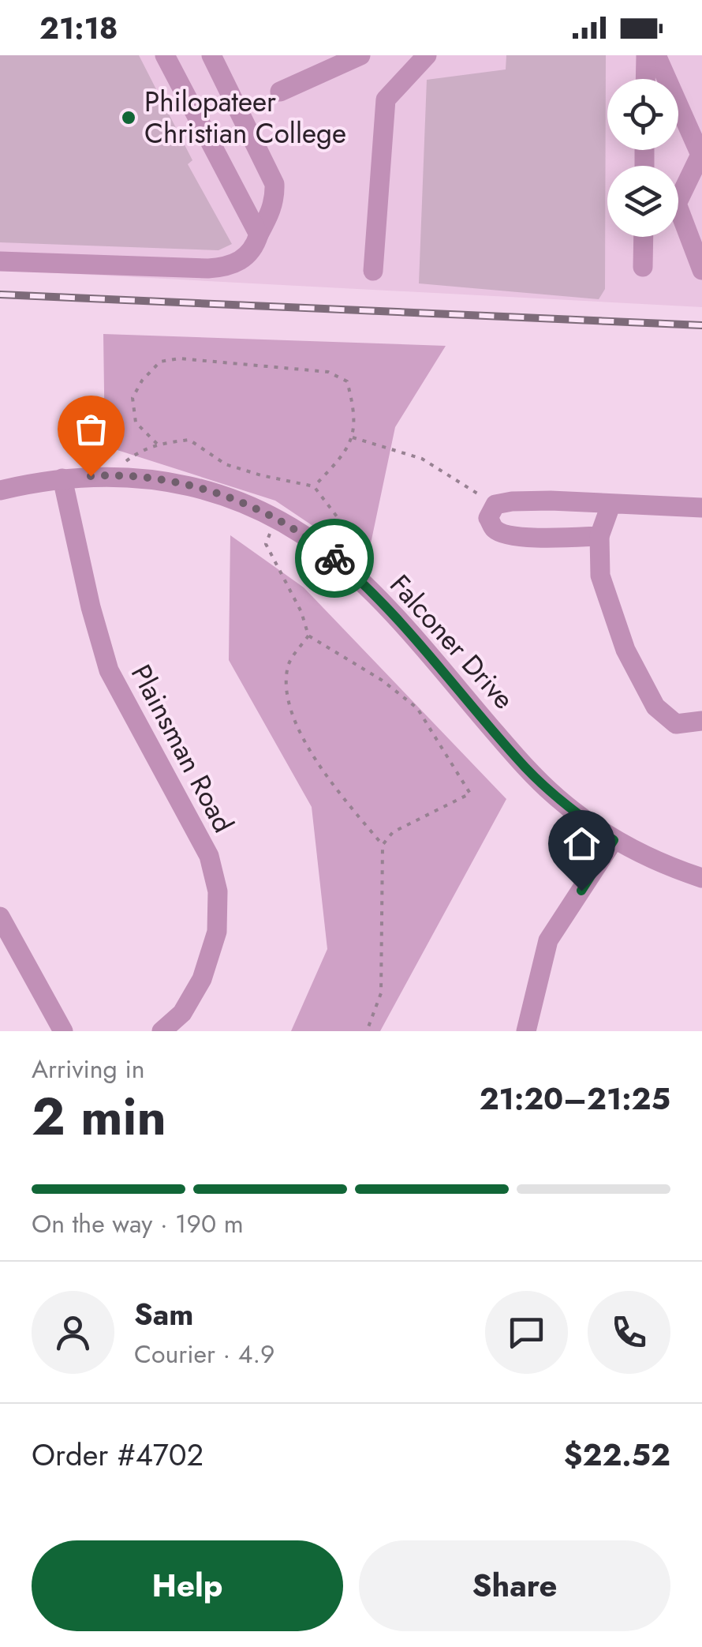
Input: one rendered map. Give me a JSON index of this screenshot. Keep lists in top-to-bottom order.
{
  "streets": {
    "street": ["Falconer Drive", "Plainsman Road"]
  },
  "crossings": [
    ["Falconer Drive", "Plainsman Road"]
  ],
  "places": ["Philopateer Christian College"],
  "page": {
    "status": "21:18",
    "heading": ["2 min", "Arriving in", "21:20–21:25"],
    "panel": [
      "Sam",
      "Courier · 4.9",
      "Order #4702",
      "$22.52"
    ],
    "bar": "On the way · 190 m",
    "buttons": ["Help", "Share"]
  }
}
